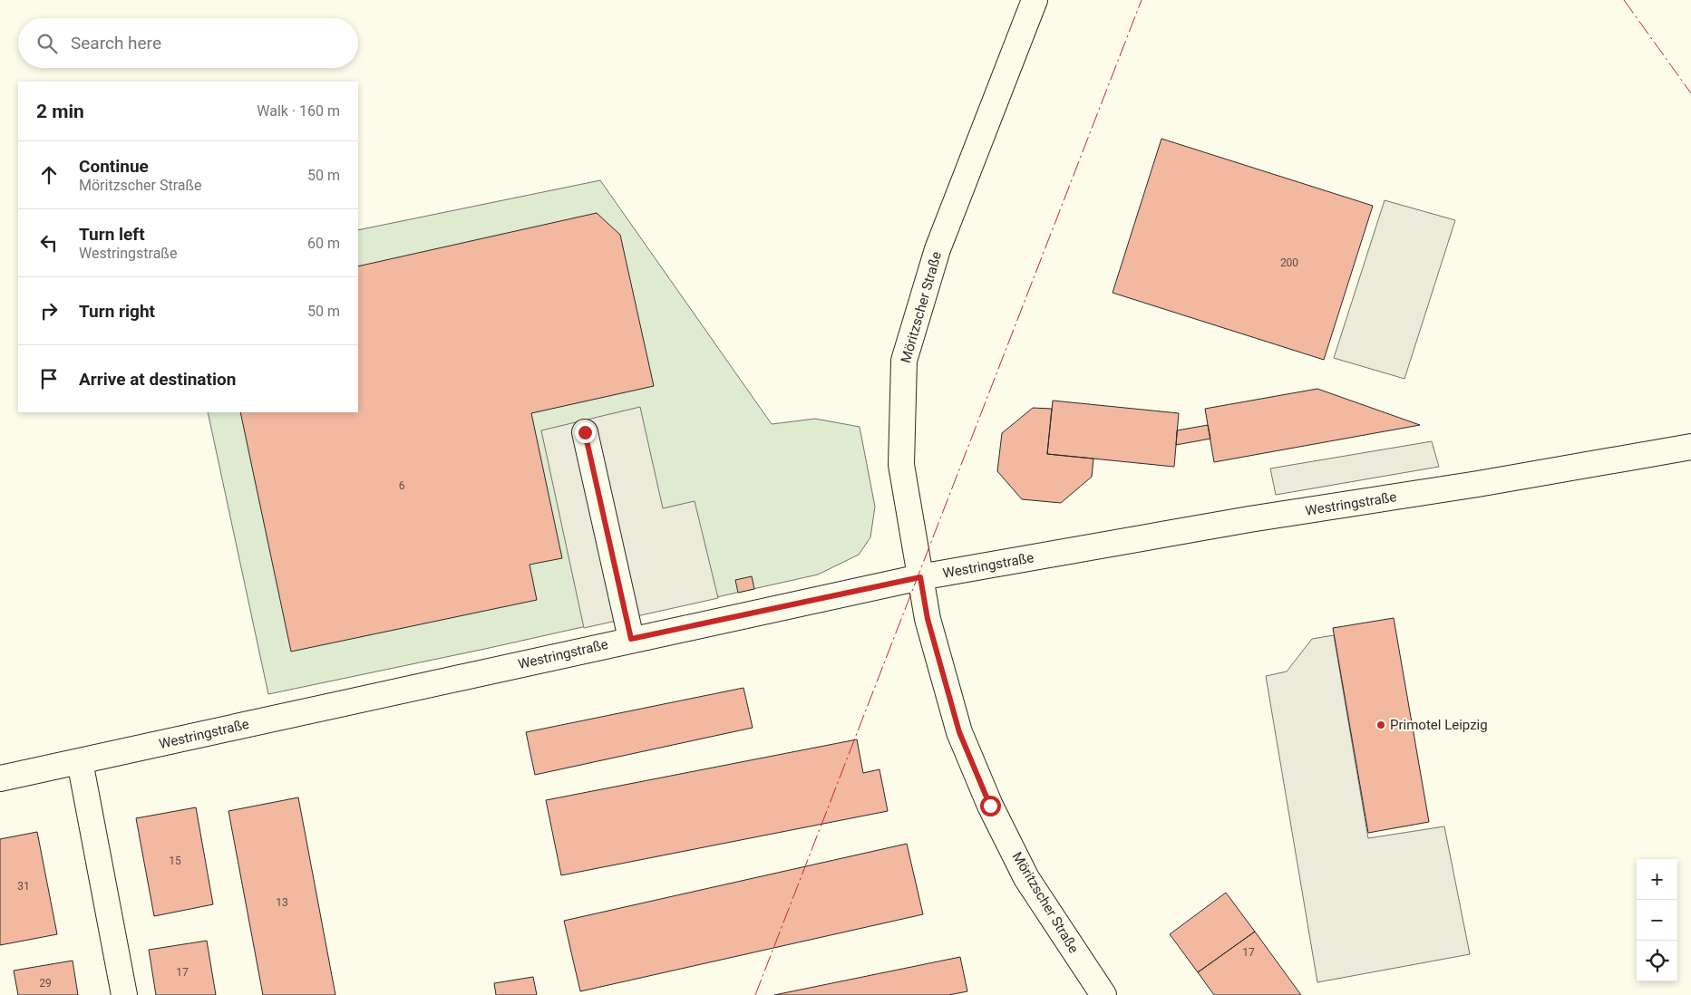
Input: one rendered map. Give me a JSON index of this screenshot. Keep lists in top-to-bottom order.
{
  "streets": {
    "street": ["Möritzscher Straße", "Westringstraße"]
  },
  "crossings": [
    ["Möritzscher Straße", "Westringstraße"]
  ],
  "places": ["Primotel Leipzig"],
  "house_numbers": [
    "200",
    "6",
    "15",
    "31",
    "13",
    "17",
    "17",
    "29"
  ],
  "page": {
    "search": "Search here",
    "heading": ["2 min", "Walk · 160 m"],
    "list": [
      ["Continue", "Möritzscher Straße", "50 m"],
      ["Turn left", "Westringstraße", "60 m"],
      ["Turn right", "50 m"],
      "Arrive at destination"
    ],
    "map_buttons": ["+", "−"]
  }
}
